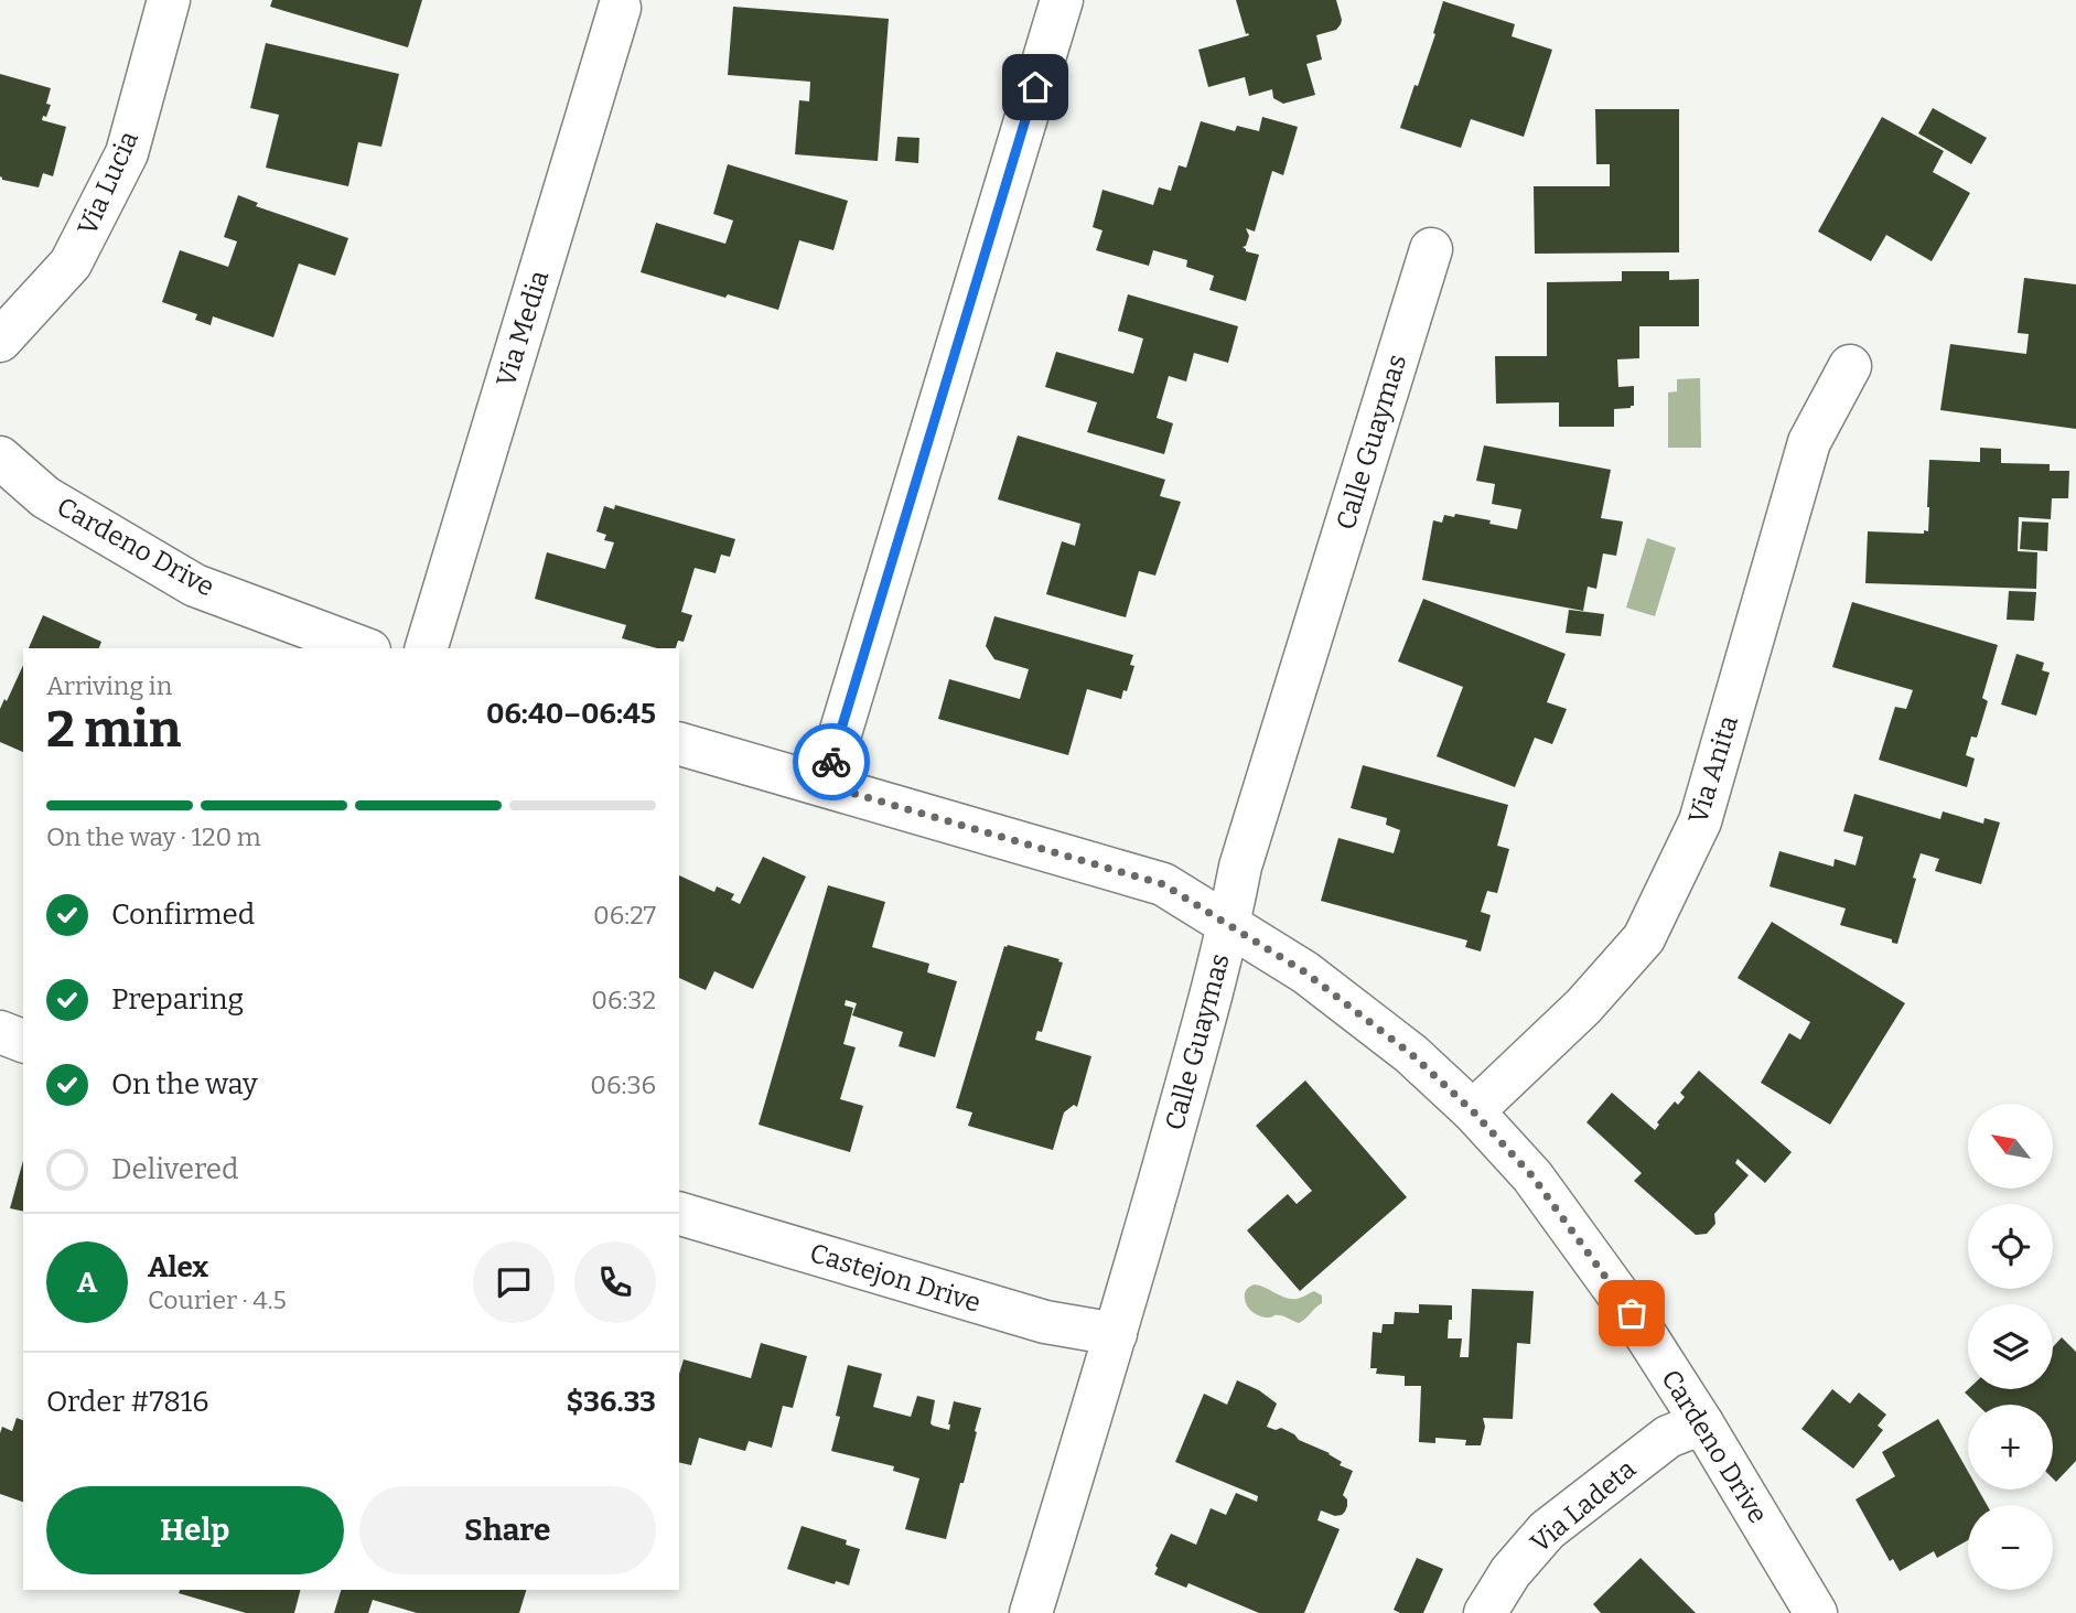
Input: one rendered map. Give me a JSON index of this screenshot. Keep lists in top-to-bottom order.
{
  "streets": {
    "street": [
      "Via Lucia",
      "Via Media",
      "Calle Guaymas",
      "Cardeno Drive",
      "Via Anita",
      "Castejon Drive",
      "Via Ladeta"
    ]
  },
  "crossings": [
    ["Calle Guaymas", "Cardeno Drive"],
    ["Calle Guaymas", "Castejon Drive"],
    ["Cardeno Drive", "Via Anita"],
    ["Cardeno Drive", "Via Ladeta"]
  ],
  "north": "top left",
  "page": {
    "heading": ["2 min", "Arriving in", "06:40–06:45"],
    "panel": [
      "Alex",
      "Courier · 4.5",
      "Order #7816",
      "$36.33"
    ],
    "bar": "On the way · 120 m",
    "list": [
      ["Confirmed", "06:27"],
      ["Preparing", "06:32"],
      ["On the way", "06:36"],
      "Delivered"
    ],
    "map_buttons": ["+", "−"],
    "round": "A",
    "buttons": ["Help", "Share"]
  }
}
